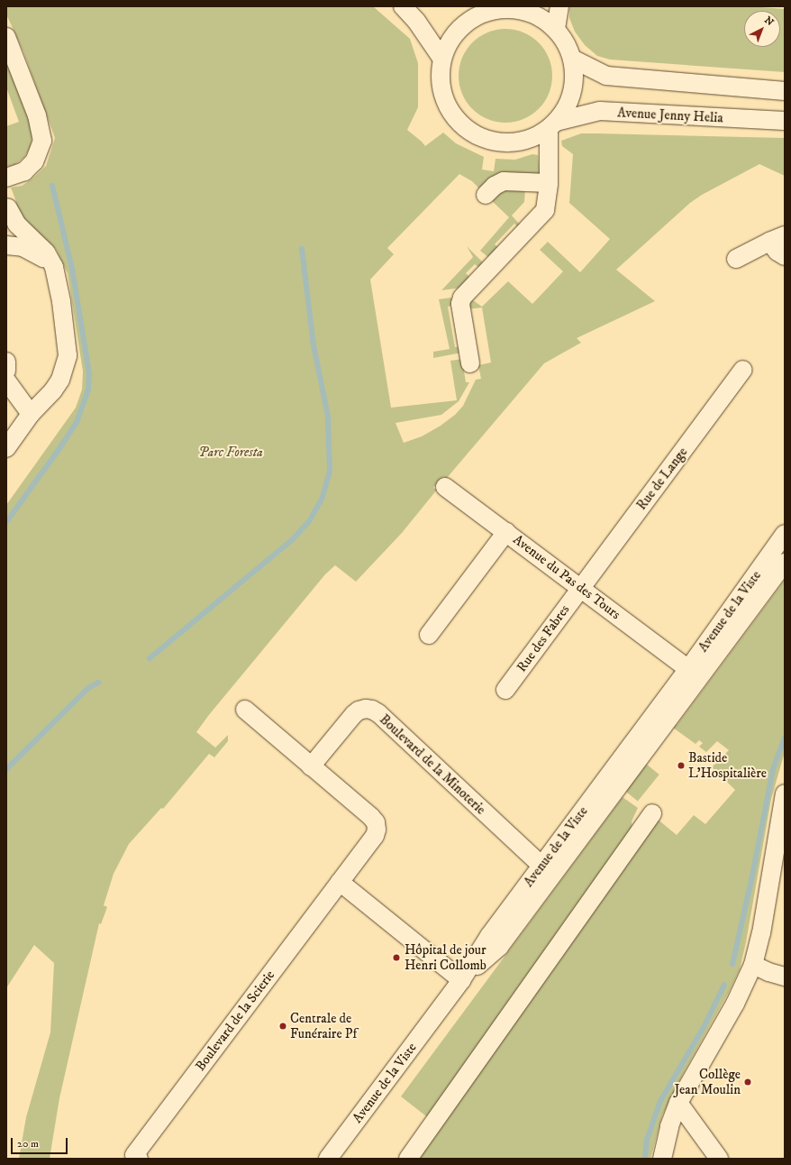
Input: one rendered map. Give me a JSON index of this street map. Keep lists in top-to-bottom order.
{
  "streets": {
    "street": [
      "Avenue Jenny Helia",
      "Rue de Lange",
      "Avenue du Pas des Tours",
      "Avenue de la Viste",
      "Rue des Fabres",
      "Boulevard de la Minoterie",
      "Boulevard de la Scierie"
    ]
  },
  "crossings": [
    ["Rue de Lange", "Avenue du Pas des Tours"],
    ["Rue de Lange", "Rue des Fabres"],
    ["Avenue du Pas des Tours", "Avenue de la Viste"],
    ["Avenue du Pas des Tours", "Rue des Fabres"],
    ["Avenue de la Viste", "Boulevard de la Minoterie"],
    ["Boulevard de la Minoterie", "Boulevard de la Scierie"]
  ],
  "parks": ["Parc Foresta"],
  "places": [
    "Bastide L'Hospitalière",
    "Hôpital de jour Henri Collomb",
    "Centrale de Funéraire Pf",
    "Collège Jean Moulin"
  ],
  "scale_bar": "20 m",
  "north": "top right"
}
